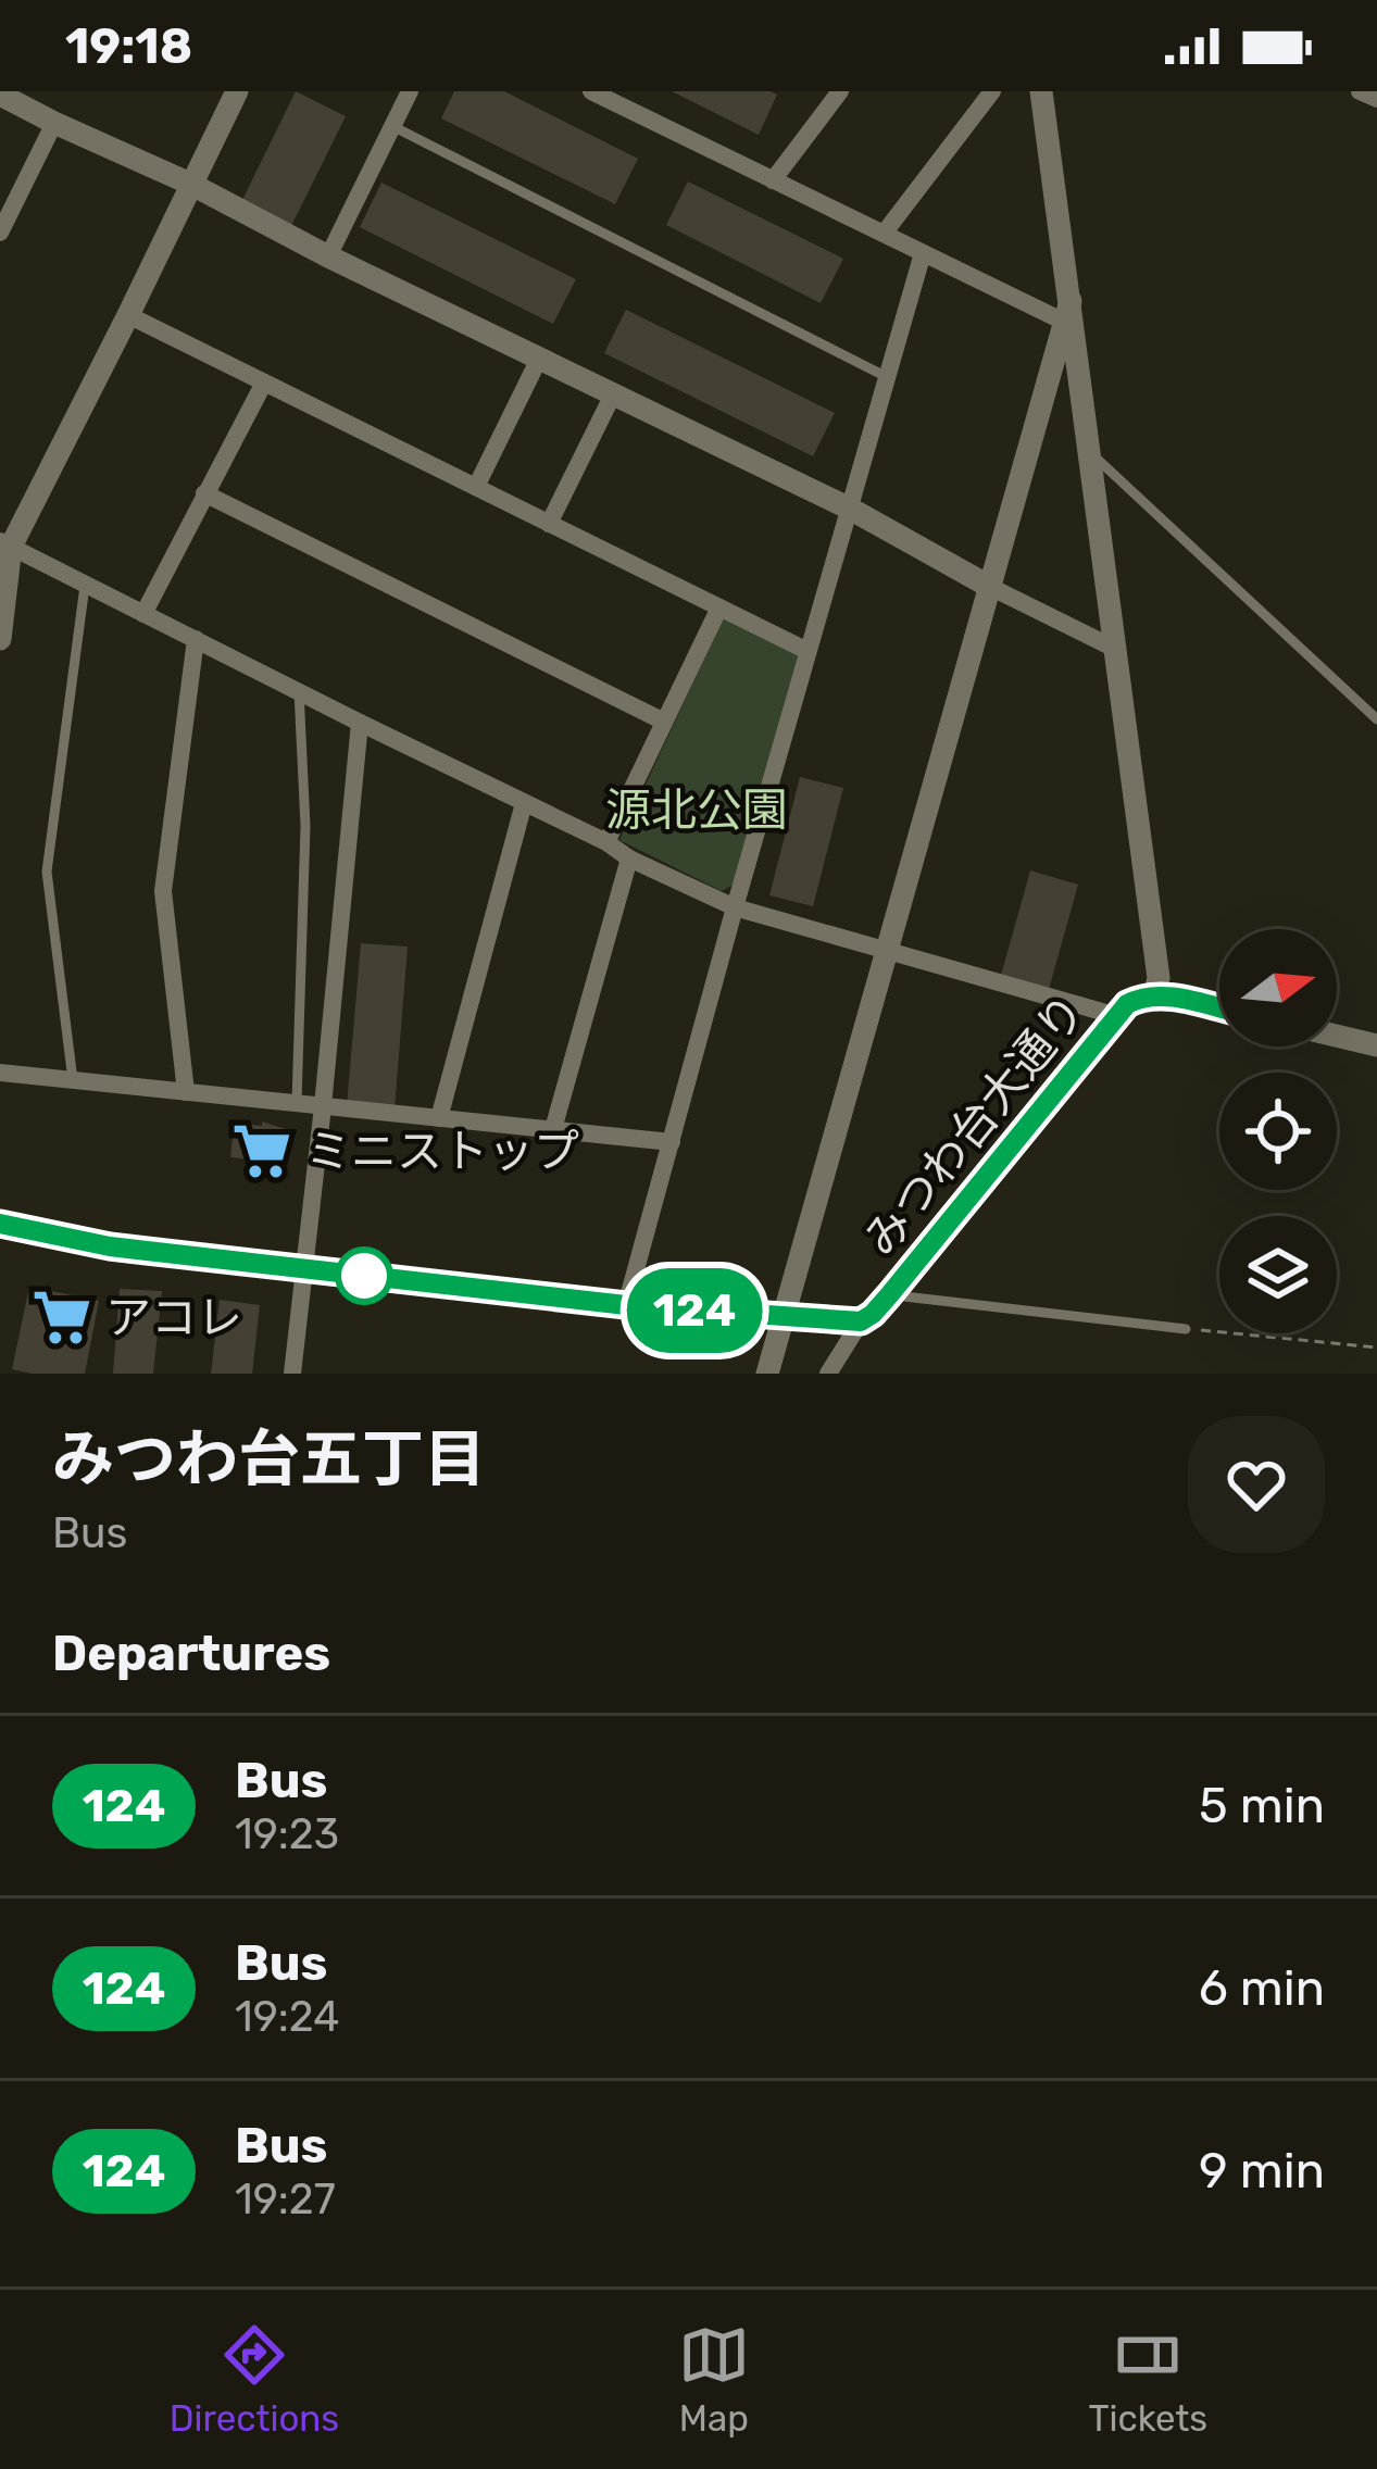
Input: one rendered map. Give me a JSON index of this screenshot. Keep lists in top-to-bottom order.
{
  "streets": {
    "street": ["みつわ台大通り"]
  },
  "parks": ["源北公園"],
  "places": {
    "supermarket": ["ミニストップ", "アコレ"]
  },
  "lines": ["bus line 124"],
  "north": "right",
  "page": {
    "status": "19:18",
    "on_map": "124",
    "heading": [
      ["みつわ台五丁目", "Bus"],
      "Departures"
    ],
    "list": [
      {
        "mark": "124",
        "name": "Bus",
        "note": "19:23",
        "value": "5 min"
      },
      {
        "mark": "124",
        "name": "Bus",
        "note": "19:24",
        "value": "6 min"
      },
      {
        "mark": "124",
        "name": "Bus",
        "note": "19:27",
        "value": "9 min"
      }
    ],
    "tabs": ["Directions", "Map", "Tickets"]
  }
}
